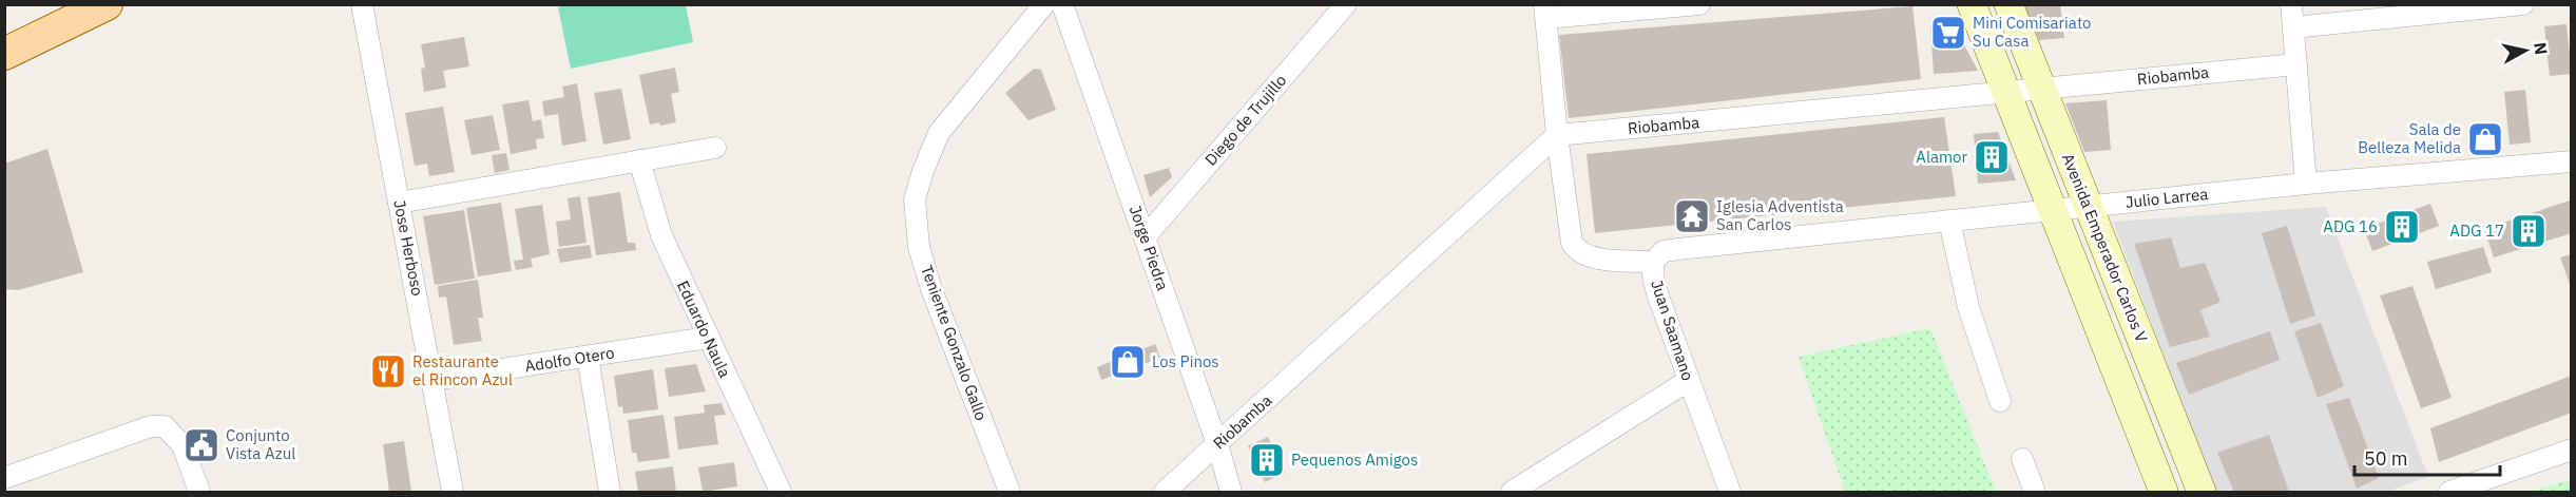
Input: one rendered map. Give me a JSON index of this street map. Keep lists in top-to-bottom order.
{
  "streets": {
    "main road": ["Avenida Emperador Carlos V"],
    "street": [
      "Riobamba",
      "Diego de Trujillo",
      "Julio Larrea",
      "Jose Herboso",
      "Jorge Piedra",
      "Eduardo Naula",
      "Juan Saamano",
      "Teniente Gonzalo Gallo",
      "Adolfo Otero"
    ]
  },
  "crossings": [
    ["Riobamba", "Jorge Piedra"],
    ["Riobamba", "Avenida Emperador Carlos V"],
    ["Riobamba", "Juan Saamano"],
    ["Diego de Trujillo", "Jorge Piedra"],
    ["Julio Larrea", "Avenida Emperador Carlos V"],
    ["Julio Larrea", "Juan Saamano"],
    ["Jose Herboso", "Adolfo Otero"],
    ["Eduardo Naula", "Adolfo Otero"]
  ],
  "places": {
    "supermarket": ["Mini Comisariato Su Casa"],
    "shop": ["Sala de Belleza Melida", "Los Pinos"],
    "building": [
      "Alamor",
      "ADG 16",
      "ADG 17",
      "Pequenos Amigos"
    ],
    "temple": ["Iglesia Adventista San Carlos"],
    "restaurant": ["Restaurante el Rincon Azul"],
    "public building": ["Conjunto Vista Azul"]
  },
  "scale_bar": "50 m",
  "north": "right"
}
